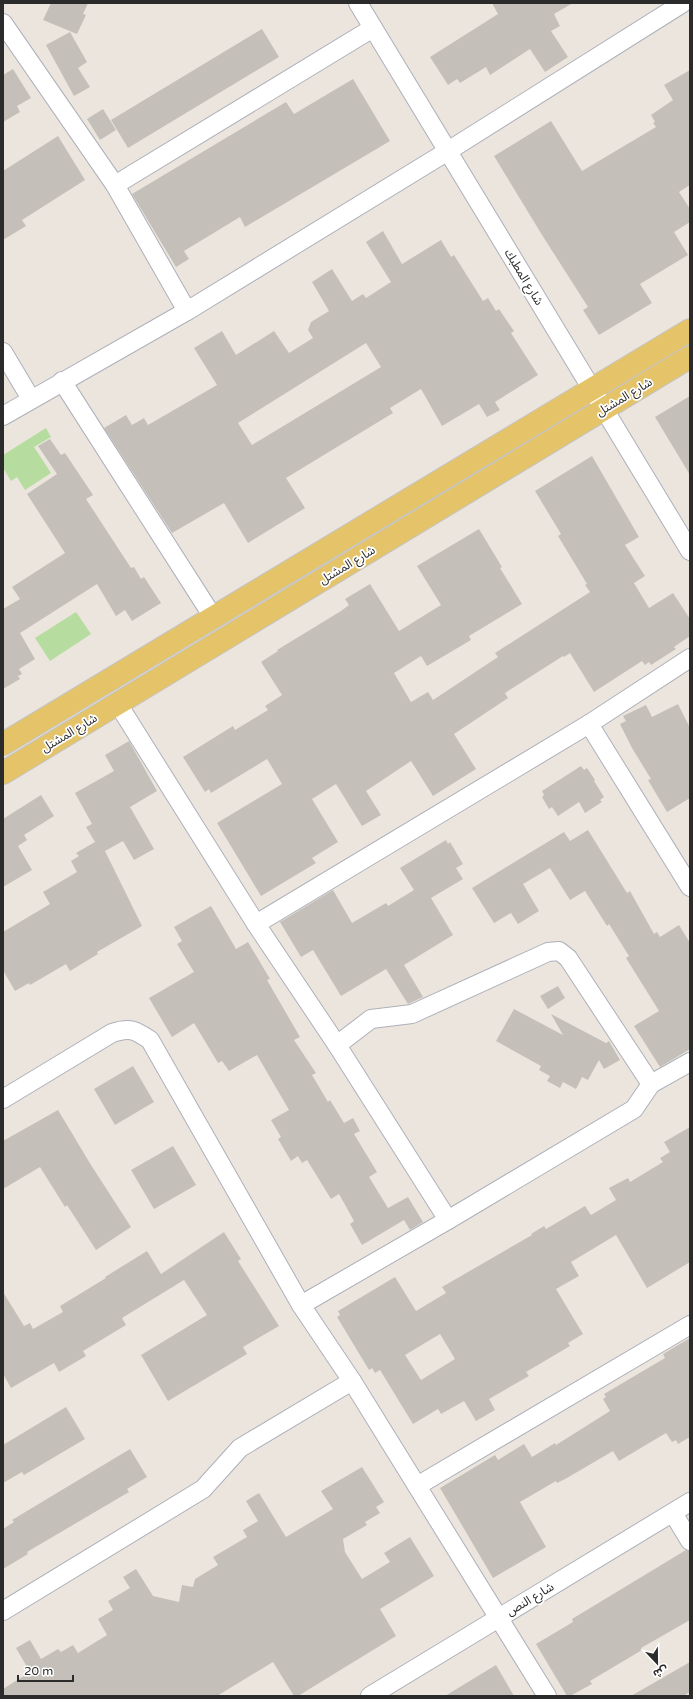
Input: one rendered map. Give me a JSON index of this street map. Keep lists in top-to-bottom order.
{
  "streets": {
    "main road": ["شارع المشتل"],
    "street": ["شارع المطبك", "شارع النص"]
  },
  "crossings": [
    ["شارع المطبك", "شارع المشتل"]
  ],
  "scale_bar": "20 m",
  "north": "bottom"
}
